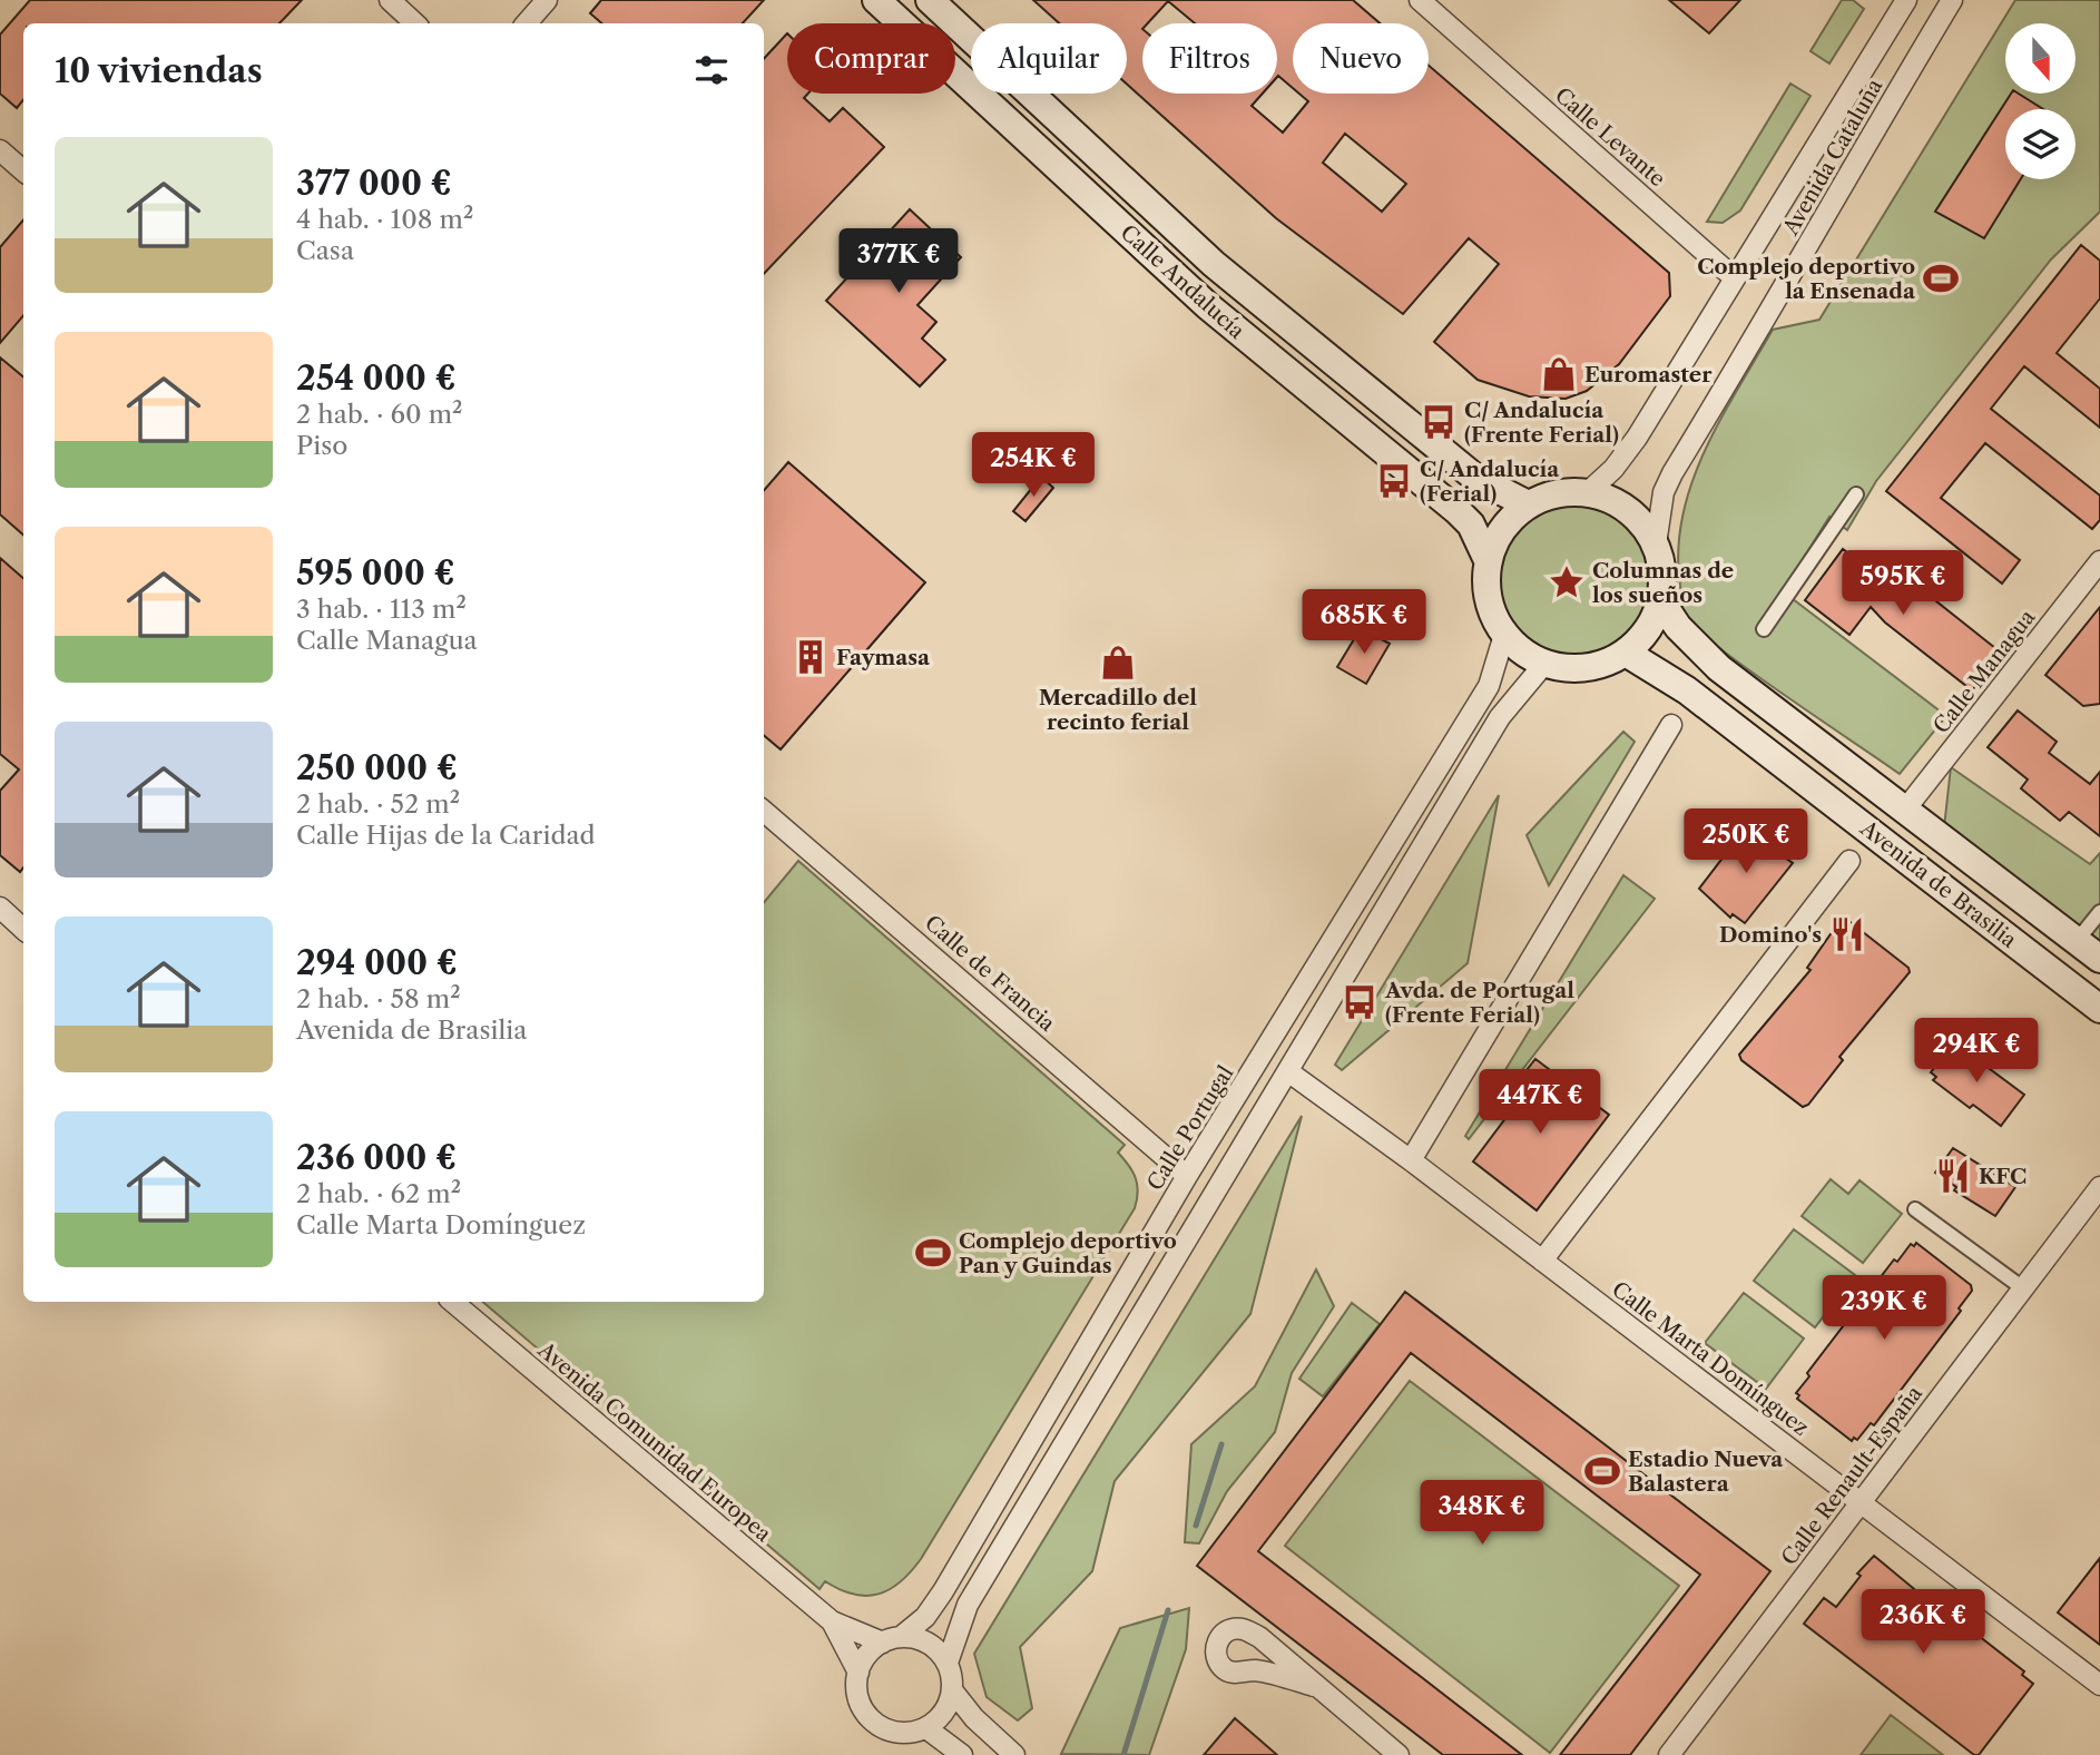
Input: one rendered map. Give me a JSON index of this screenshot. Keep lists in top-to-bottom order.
{
  "streets": {
    "main road": ["Calle Andalucía", "Avenida de Brasilia"],
    "street": [
      "Calle Levante",
      "Avenida Cataluña",
      "Calle Managua",
      "Calle de Francia",
      "Calle Portugal",
      "Calle Marta Domínguez",
      "Avenida Comunidad Europea",
      "Calle Renault-España"
    ]
  },
  "crossings": [
    ["Calle Levante", "Avenida Cataluña"],
    ["Avenida Cataluña", "Calle Andalucía"],
    ["Avenida Cataluña", "Avenida de Brasilia"],
    ["Avenida Cataluña", "Calle Portugal"],
    ["Calle Andalucía", "Avenida de Brasilia"],
    ["Calle Andalucía", "Calle Portugal"],
    ["Calle Managua", "Avenida de Brasilia"],
    ["Avenida de Brasilia", "Calle Portugal"],
    ["Calle de Francia", "Calle Portugal"],
    ["Calle Portugal", "Avenida Comunidad Europea"],
    ["Calle Marta Domínguez", "Calle Renault-España"]
  ],
  "places": {
    "sports": ["Complejo deportivo la Ensenada", "Complejo deportivo Pan y Guindas", "Estadio Nueva Balastera"],
    "shop": ["Euromaster", "Mercadillo del recinto ferial"],
    "bus stop": ["C/ Andalucía (Frente Ferial)", "C/ Andalucía (Ferial)", "Avda. de Portugal (Frente Ferial)"],
    "place": ["Columnas de los sueños"],
    "building": ["Faymasa"],
    "restaurant": ["Domino's", "KFC"]
  },
  "north": "bottom",
  "page": {
    "chip": [
      "Comprar",
      "Alquilar",
      "Filtros",
      "Nuevo"
    ],
    "heading": "10 viviendas",
    "list": [
      {
        "name": "377 000 €",
        "note": "4 hab. · 108 m² · Casa"
      },
      {
        "name": "254 000 €",
        "note": "2 hab. · 60 m² · Piso"
      },
      {
        "name": "595 000 €",
        "note": "3 hab. · 113 m² · Calle Managua"
      },
      {
        "name": "250 000 €",
        "note": "2 hab. · 52 m² · Calle Hijas de la Caridad"
      },
      {
        "name": "294 000 €",
        "note": "2 hab. · 58 m² · Avenida de Brasilia"
      },
      {
        "name": "236 000 €",
        "note": "2 hab. · 62 m² · Calle Marta Domínguez"
      }
    ],
    "price": [
      "377K €",
      "254K €",
      "595K €",
      "685K €",
      "250K €",
      "294K €",
      "447K €",
      "239K €",
      "348K €",
      "236K €"
    ]
  }
}
